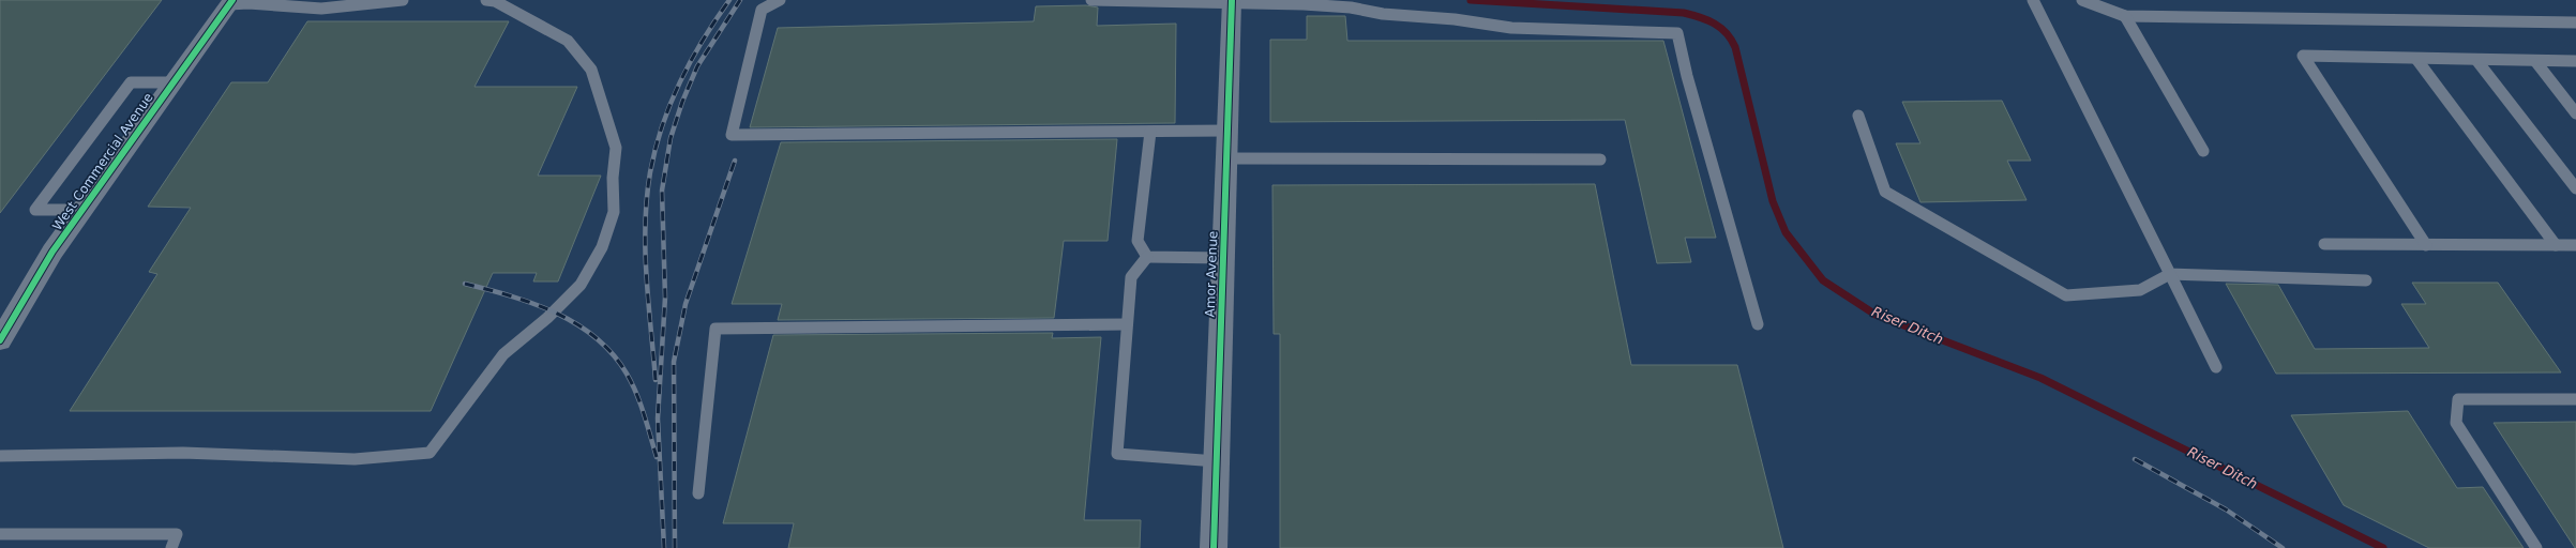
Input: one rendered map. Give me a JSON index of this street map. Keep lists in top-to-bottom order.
{
  "streets": {
    "street": ["West Commercial Avenue", "Amor Avenue"]
  },
  "water": ["Riser Ditch"]
}
